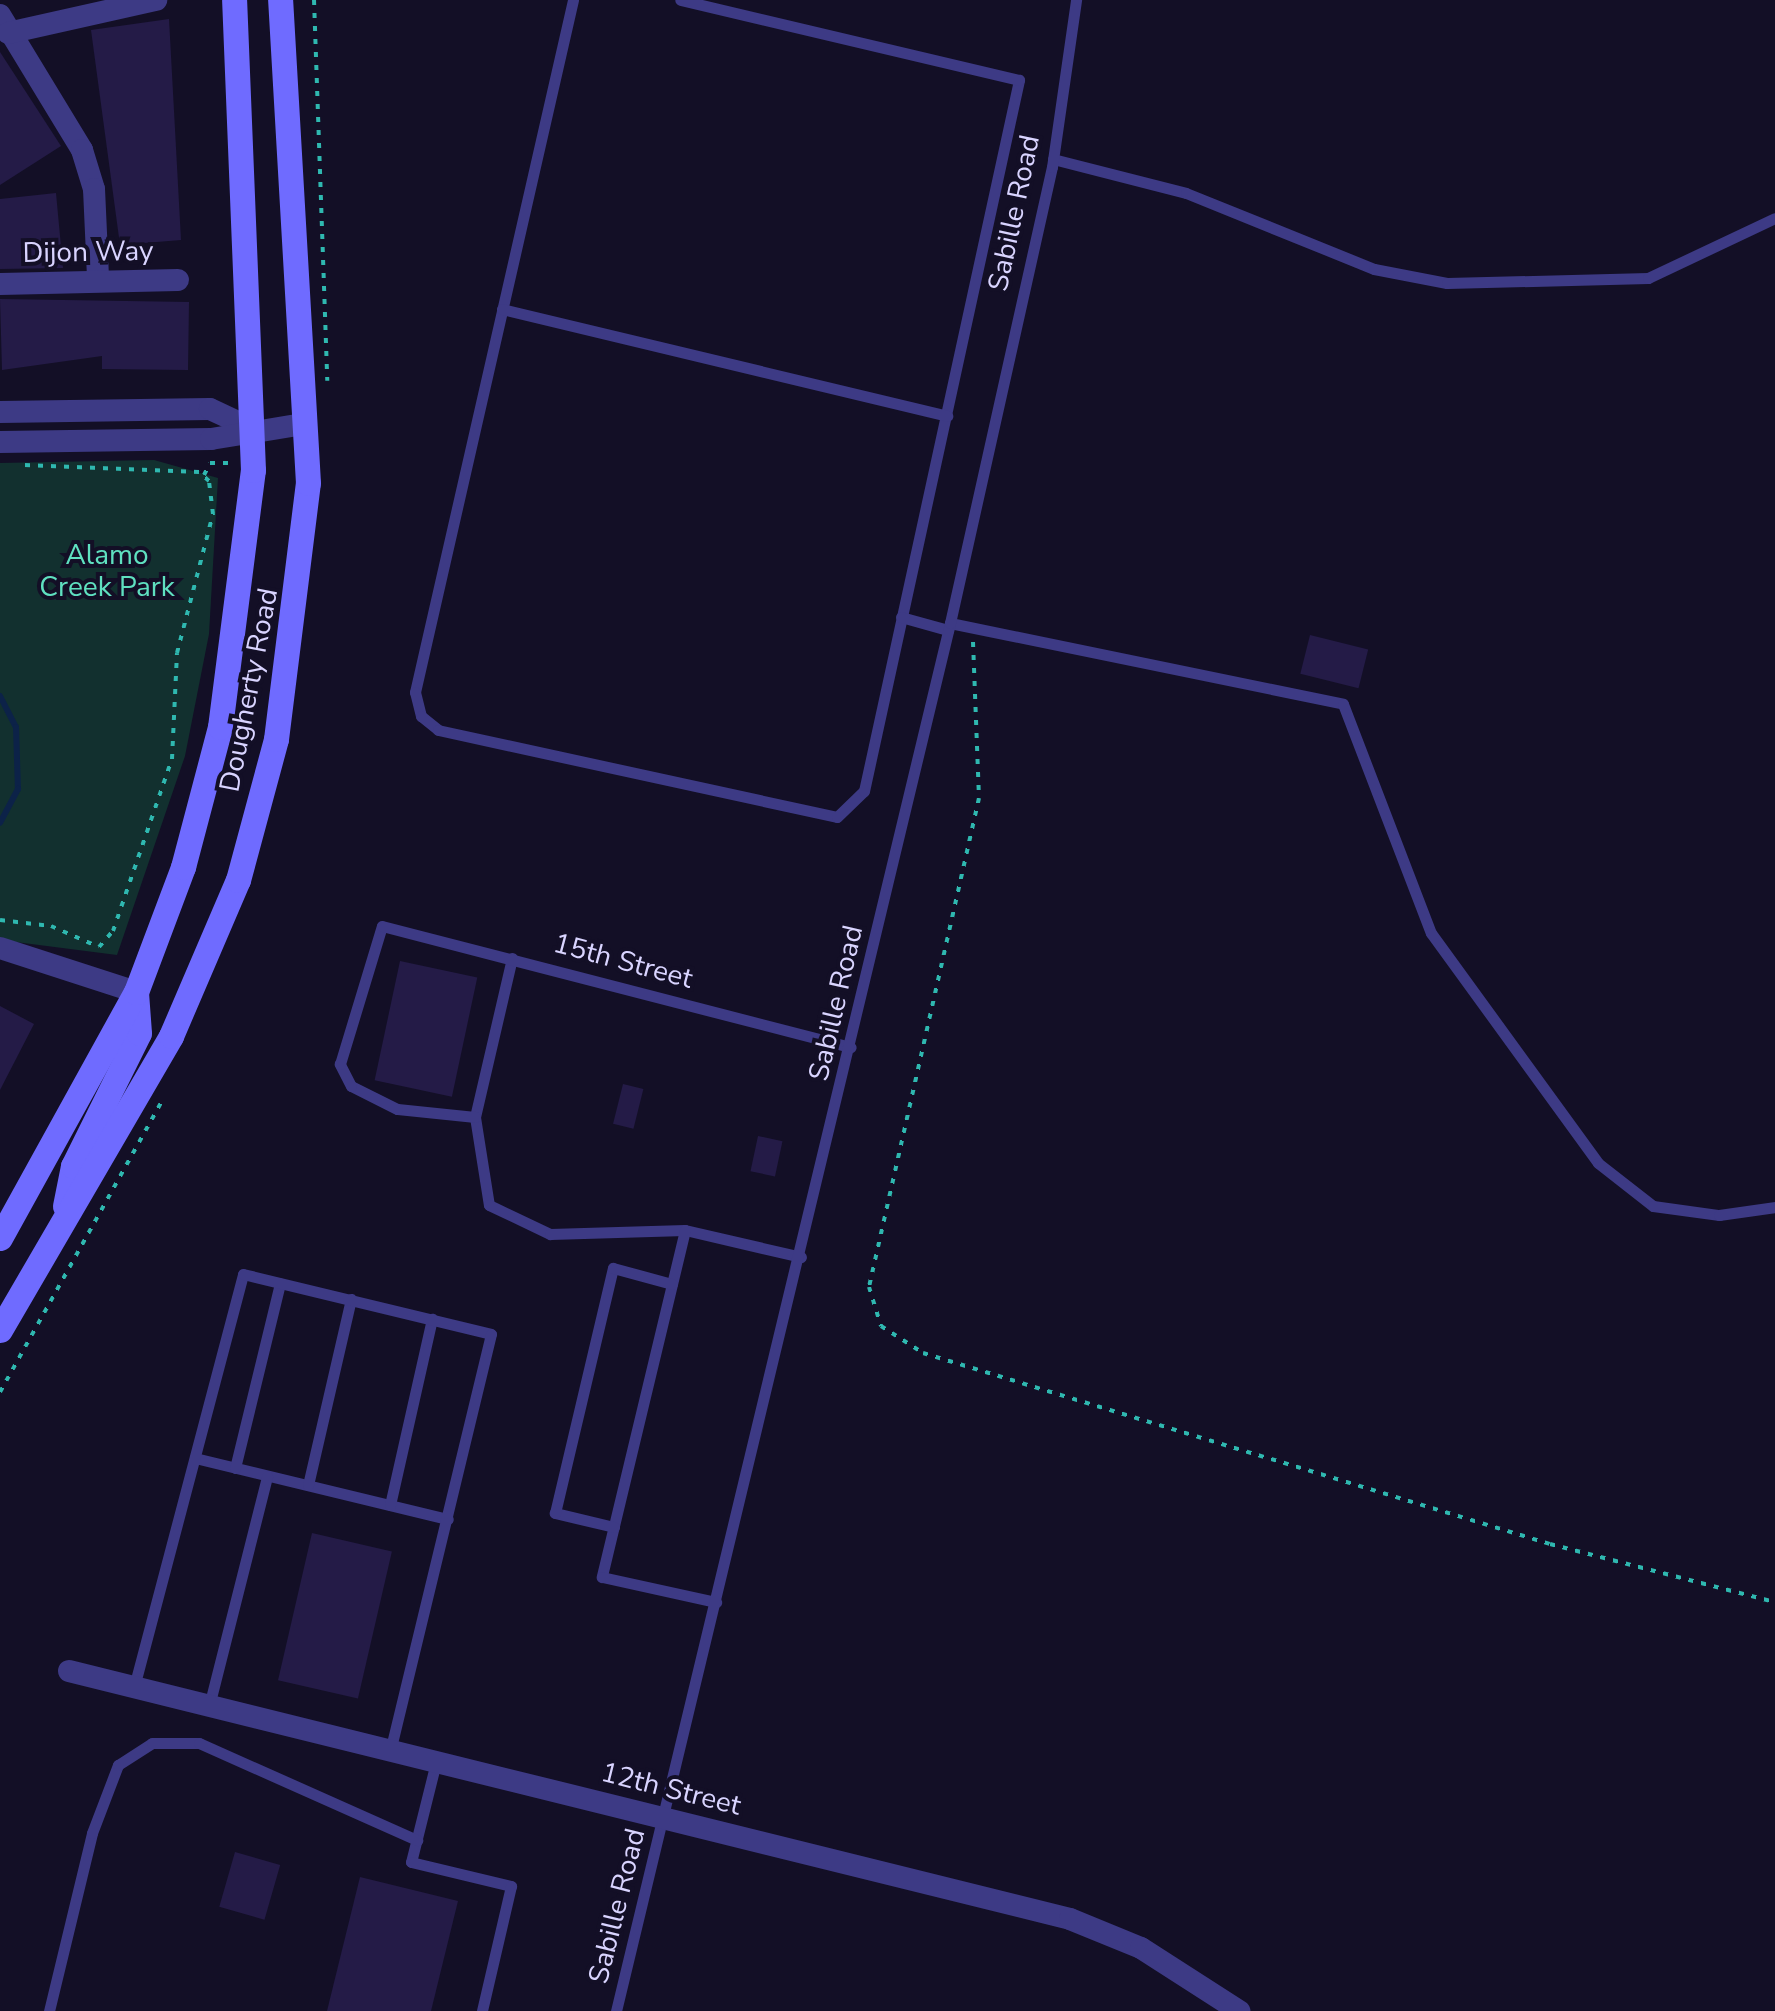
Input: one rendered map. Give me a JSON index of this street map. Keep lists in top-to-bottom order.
{
  "streets": {
    "main road": ["Dougherty Road"],
    "street": ["Dijon Way", "12th Street"],
    "lane": ["Sabille Road", "15th Street"]
  },
  "crossings": [
    ["Sabille Road", "15th Street"],
    ["Sabille Road", "12th Street"]
  ],
  "parks": ["Alamo Creek Park"]
}
